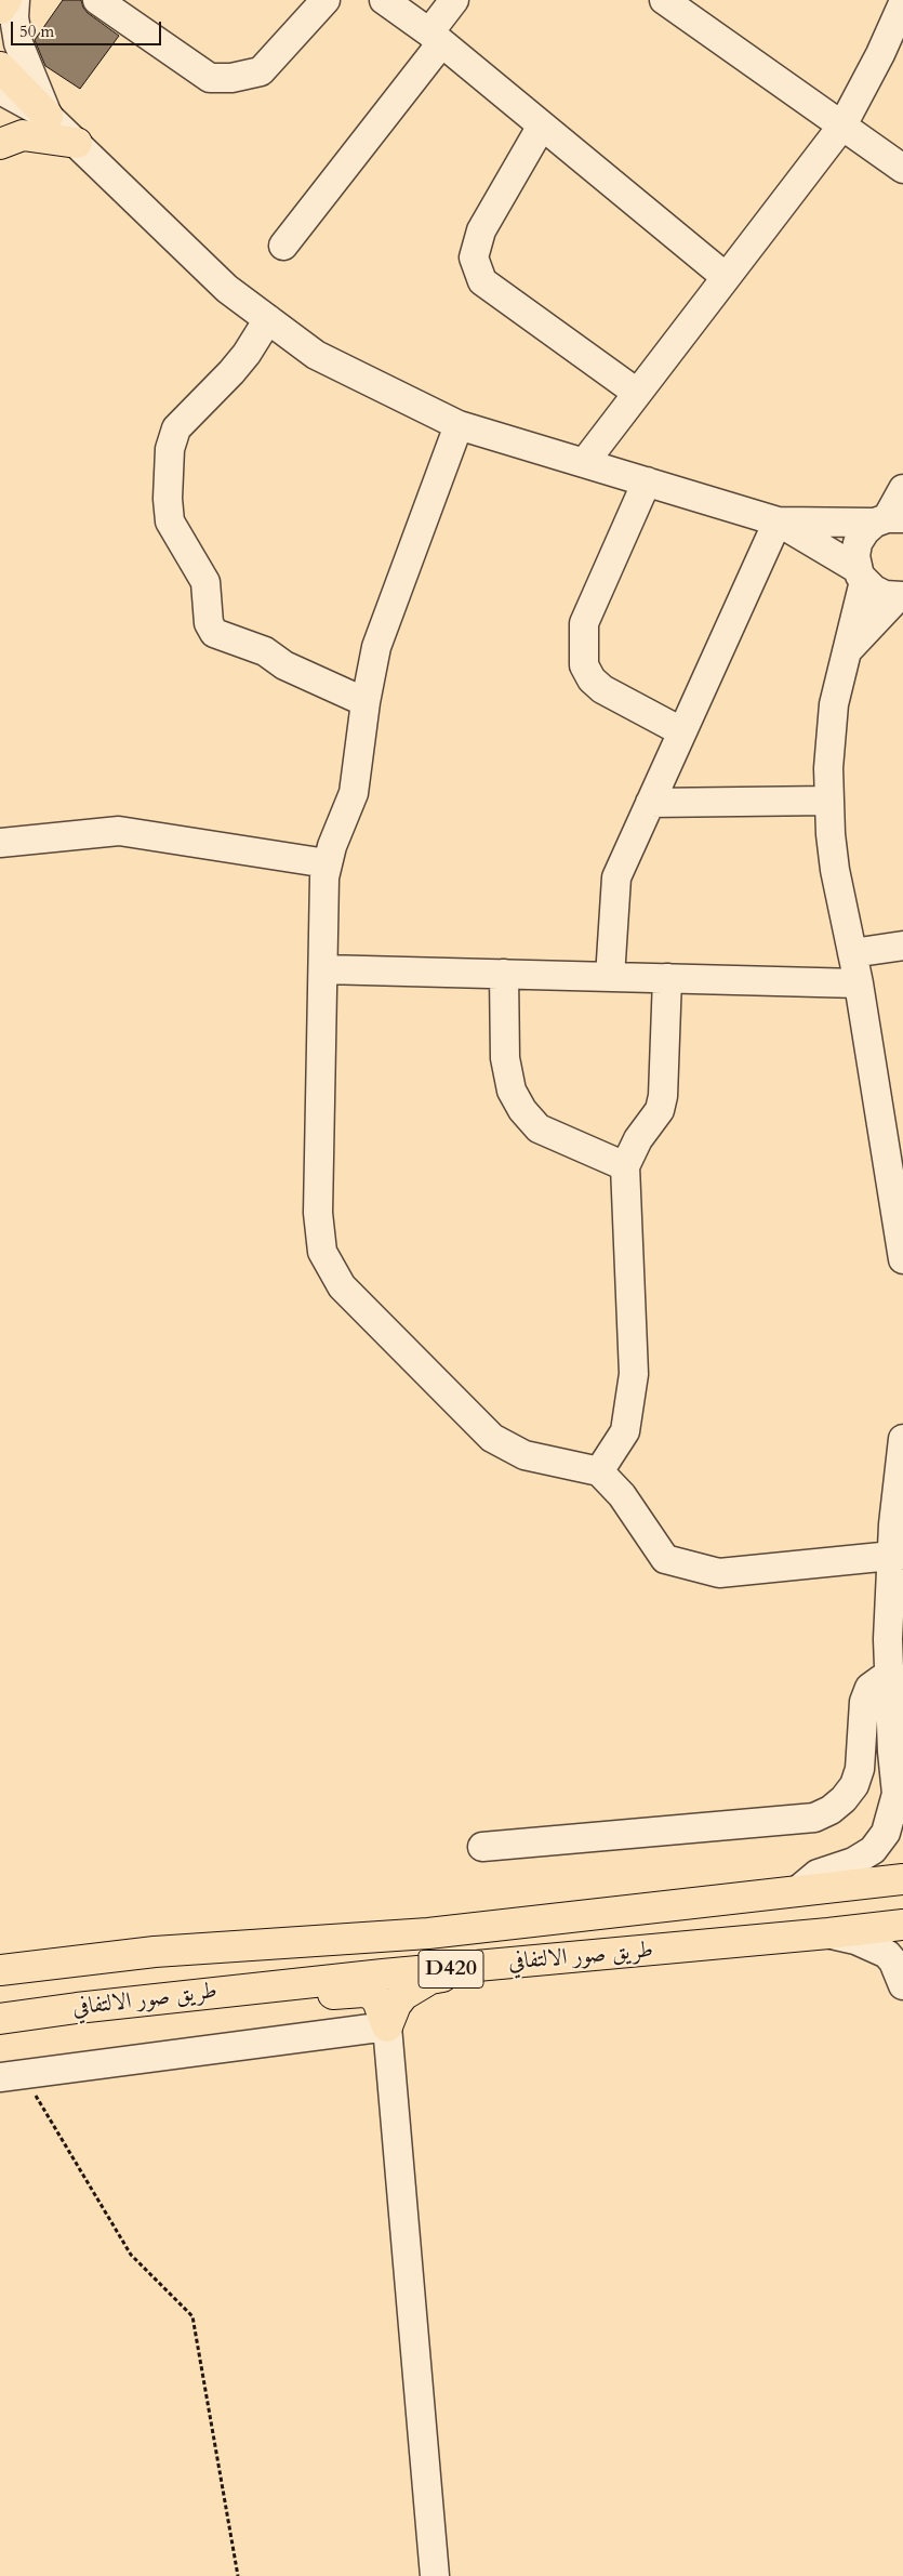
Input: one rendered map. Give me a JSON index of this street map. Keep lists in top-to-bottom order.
{
  "streets": {
    "main road": ["طريق صور الالتفافي", "D420"]
  },
  "scale_bar": "50 m"
}
